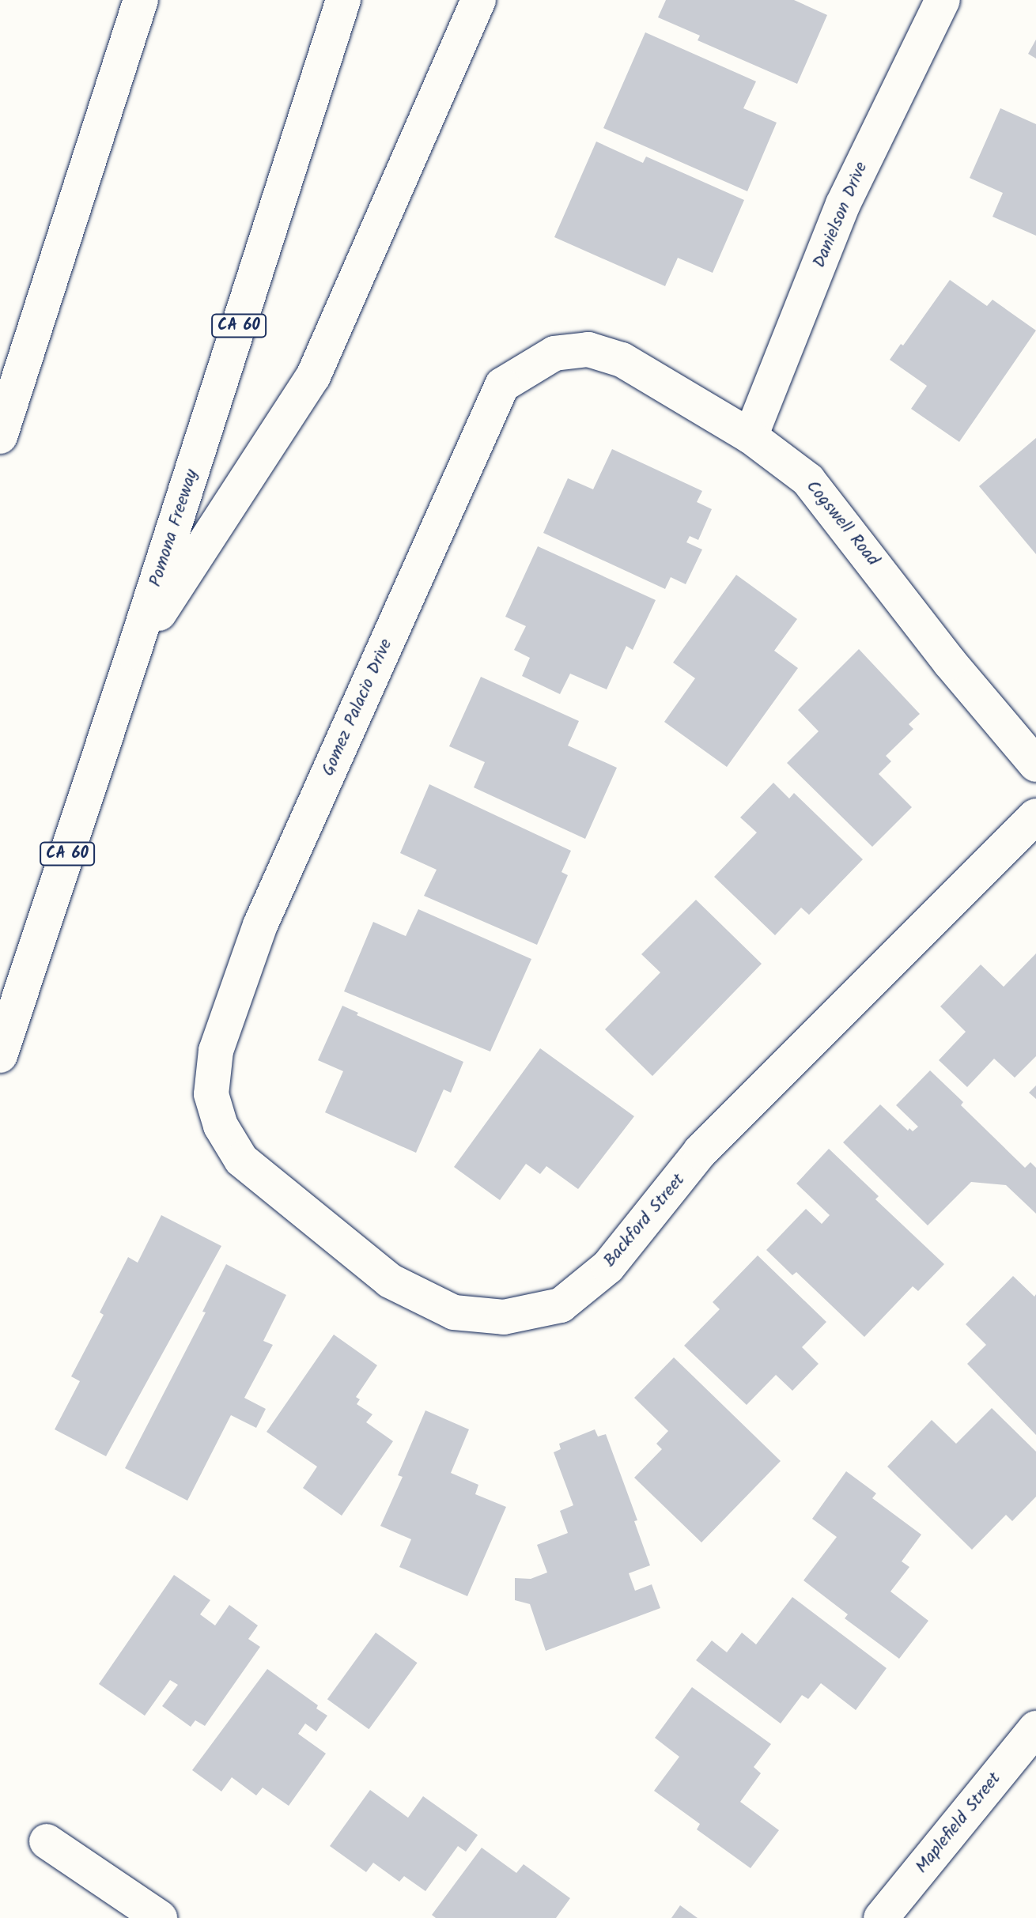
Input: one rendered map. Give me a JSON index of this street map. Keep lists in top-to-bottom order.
{
  "streets": {
    "main road": [
      "Danielson Drive",
      "CA 60",
      "Cogswell Road",
      "Pomona Freeway",
      "Gomez Palacio Drive",
      "Backford Street",
      "Maplefield Street"
    ]
  },
  "crossings": [
    ["Danielson Drive", "Cogswell Road"],
    ["Cogswell Road", "Gomez Palacio Drive"],
    ["Gomez Palacio Drive", "Backford Street"]
  ]
}
